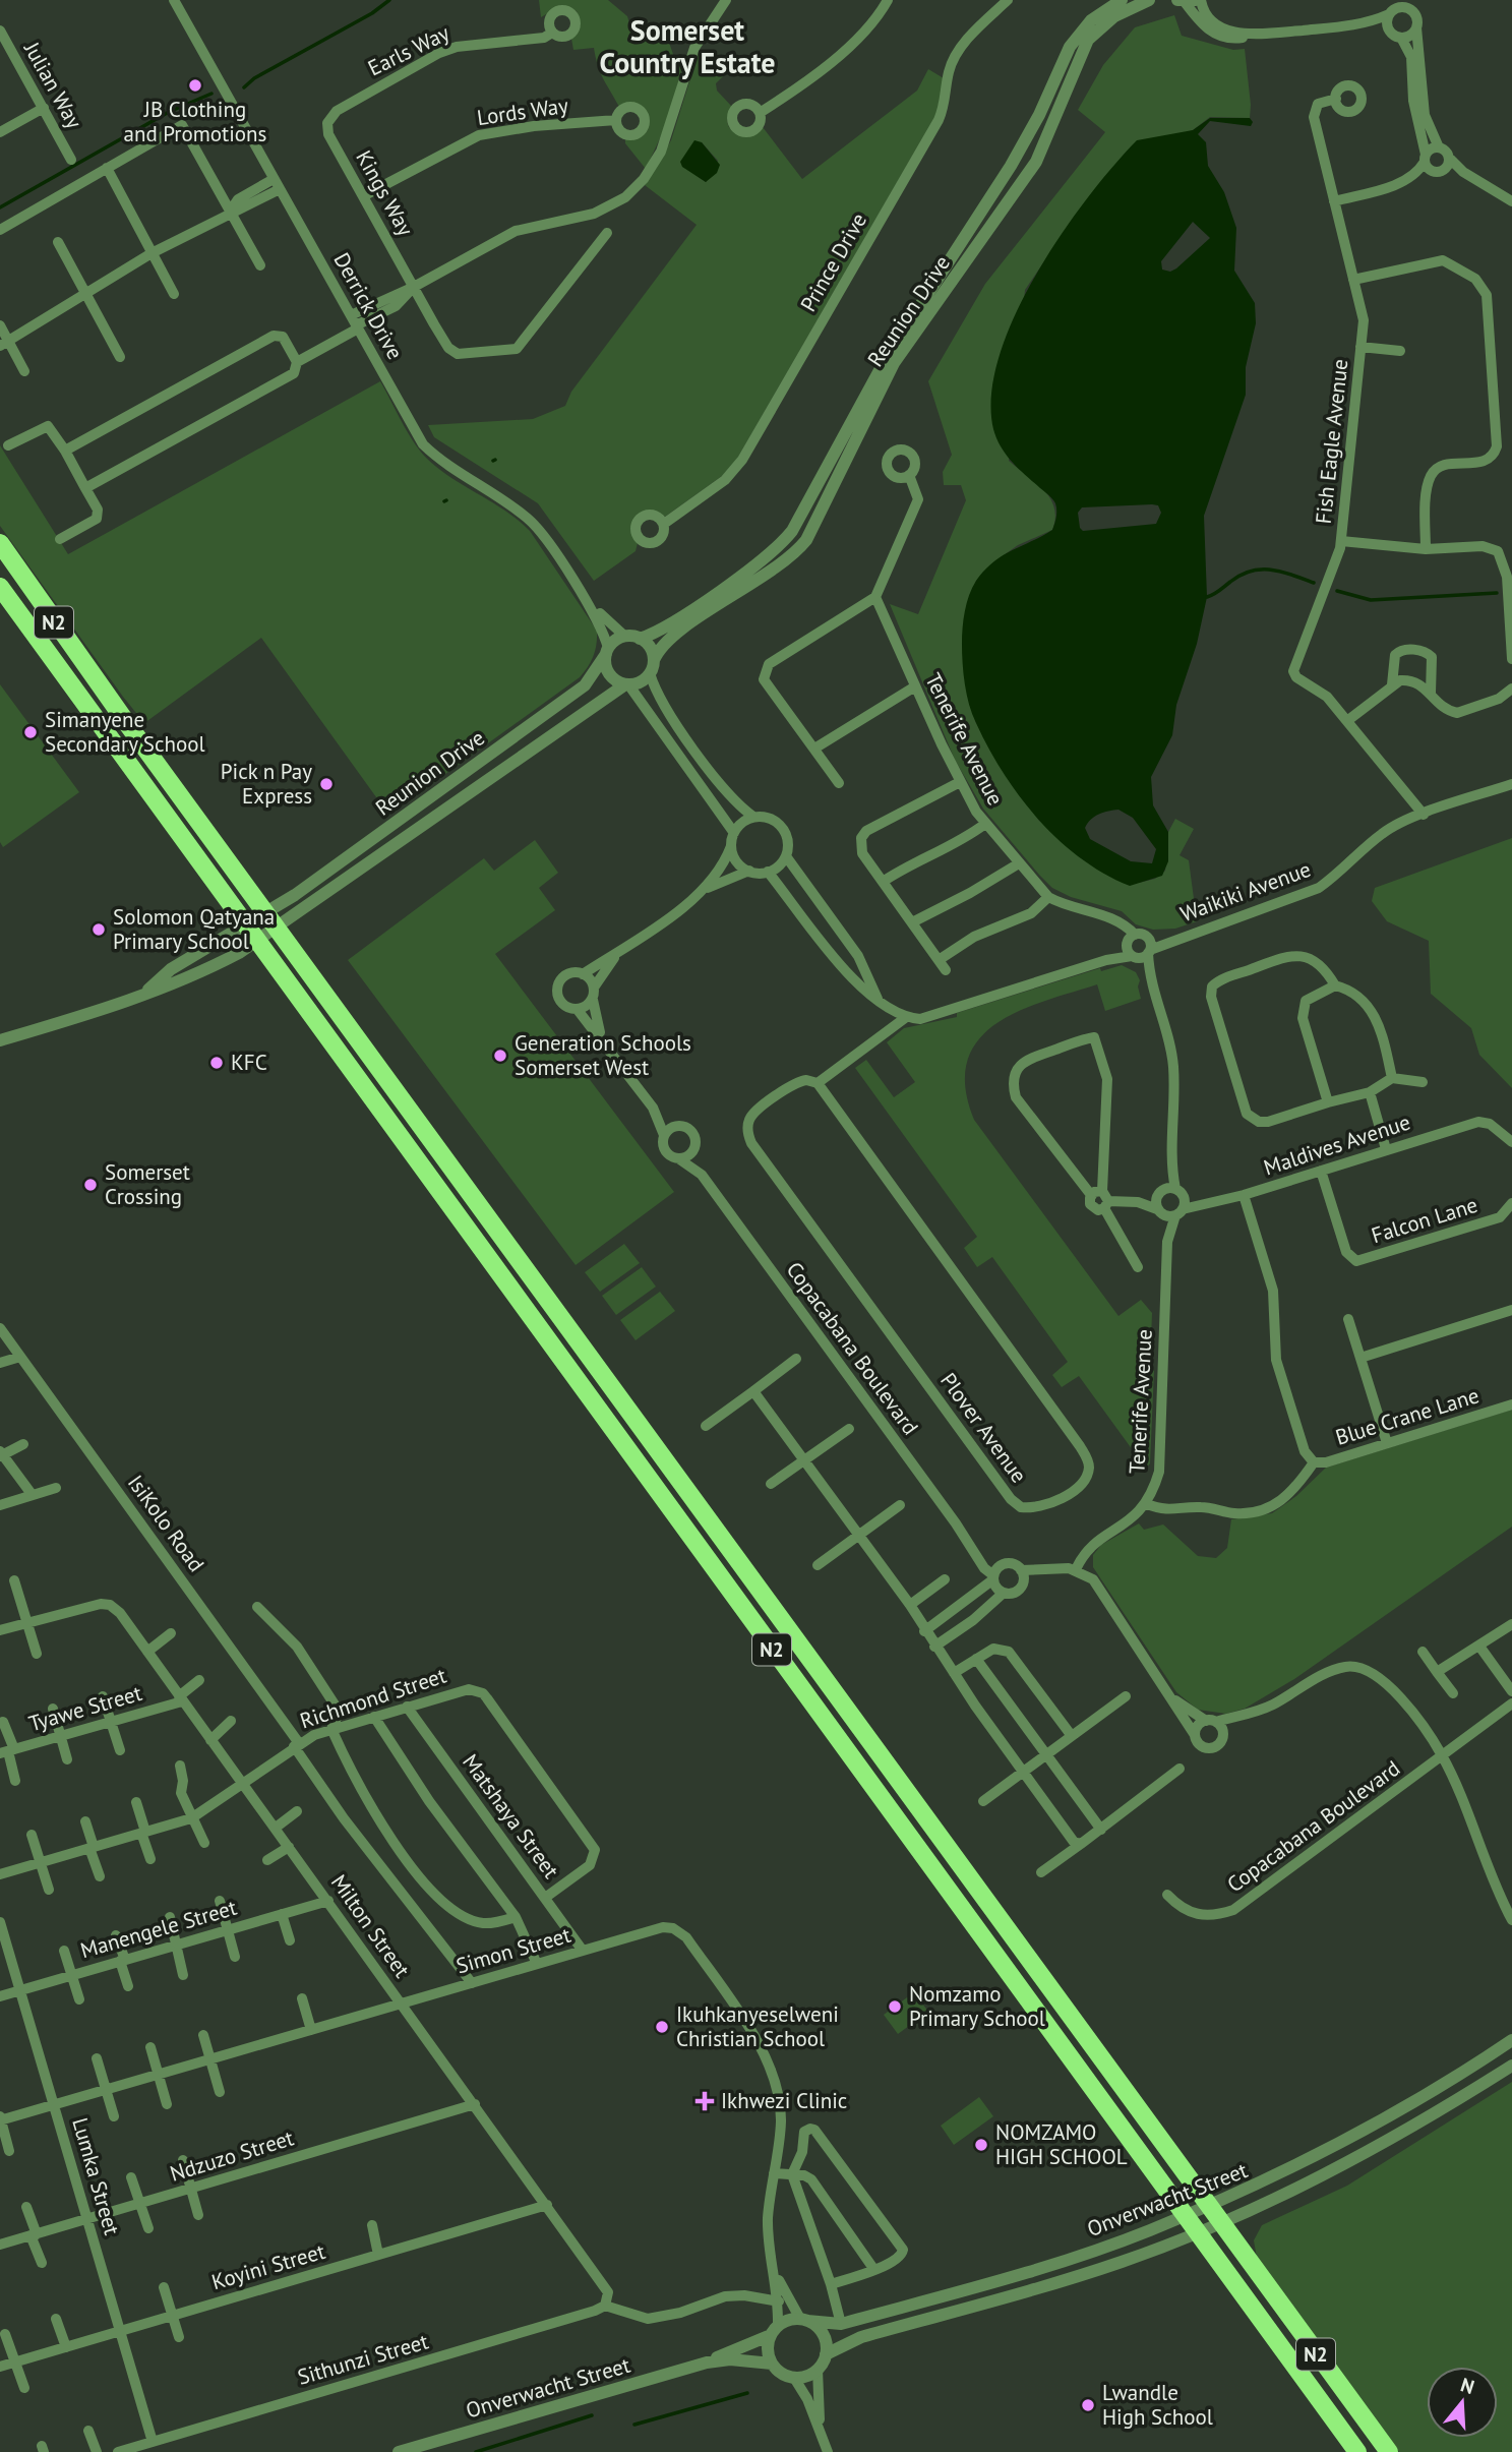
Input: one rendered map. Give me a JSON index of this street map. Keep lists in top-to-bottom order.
{
  "streets": {
    "highway": ["N2"],
    "street": [
      "Earls Way",
      "Julian Way",
      "Lords Way",
      "Kings Way",
      "Prince Drive",
      "Derrick Drive",
      "Reunion Drive",
      "Fish Eagle Avenue",
      "Tenerife Avenue",
      "Waikiki Avenue",
      "Maldives Avenue",
      "Falcon Lane",
      "Copacabana Boulevard",
      "Blue Crane Lane",
      "Plover Avenue",
      "IsiKolo Road",
      "Richmond Street",
      "Tyawe Street",
      "Matshaya Street",
      "Milton Street",
      "Manengele Street",
      "Simon Street",
      "Ndzuzo Street",
      "Lumka Street",
      "Onverwacht Street",
      "Koyini Street",
      "Sithunzi Street"
    ]
  },
  "crossings": [
    ["Earls Way", "Kings Way"],
    ["Lords Way", "Kings Way"],
    ["Derrick Drive", "Reunion Drive"],
    ["Reunion Drive", "N2"],
    ["N2", "Onverwacht Street"],
    ["Tenerife Avenue", "Waikiki Avenue"],
    ["Tenerife Avenue", "Maldives Avenue"],
    ["Waikiki Avenue", "Plover Avenue"],
    ["Maldives Avenue", "Falcon Lane"],
    ["IsiKolo Road", "Richmond Street"],
    ["IsiKolo Road", "Simon Street"],
    ["Richmond Street", "Matshaya Street"],
    ["Richmond Street", "Milton Street"],
    ["Tyawe Street", "Milton Street"],
    ["Matshaya Street", "Simon Street"],
    ["Milton Street", "Manengele Street"],
    ["Milton Street", "Simon Street"],
    ["Milton Street", "Ndzuzo Street"],
    ["Milton Street", "Koyini Street"],
    ["Milton Street", "Sithunzi Street"],
    ["Manengele Street", "Lumka Street"],
    ["Simon Street", "Lumka Street"],
    ["Simon Street", "Onverwacht Street"],
    ["Ndzuzo Street", "Lumka Street"],
    ["Lumka Street", "Koyini Street"],
    ["Lumka Street", "Sithunzi Street"]
  ],
  "districts": ["Somerset Country Estate"],
  "places": {
    "other": [
      "JB Clothing and Promotions",
      "Simanyene Secondary School",
      "Pick n Pay Express",
      "Solomon Qatyana Primary School",
      "Generation Schools Somerset West",
      "KFC",
      "Somerset Crossing",
      "Nomzamo Primary School",
      "Ikuhkanyeselweni Christian School",
      "NOMZAMO HIGH SCHOOL",
      "Lwandle High School"
    ],
    "health": ["Ikhwezi Clinic"]
  },
  "north": "top"
}
